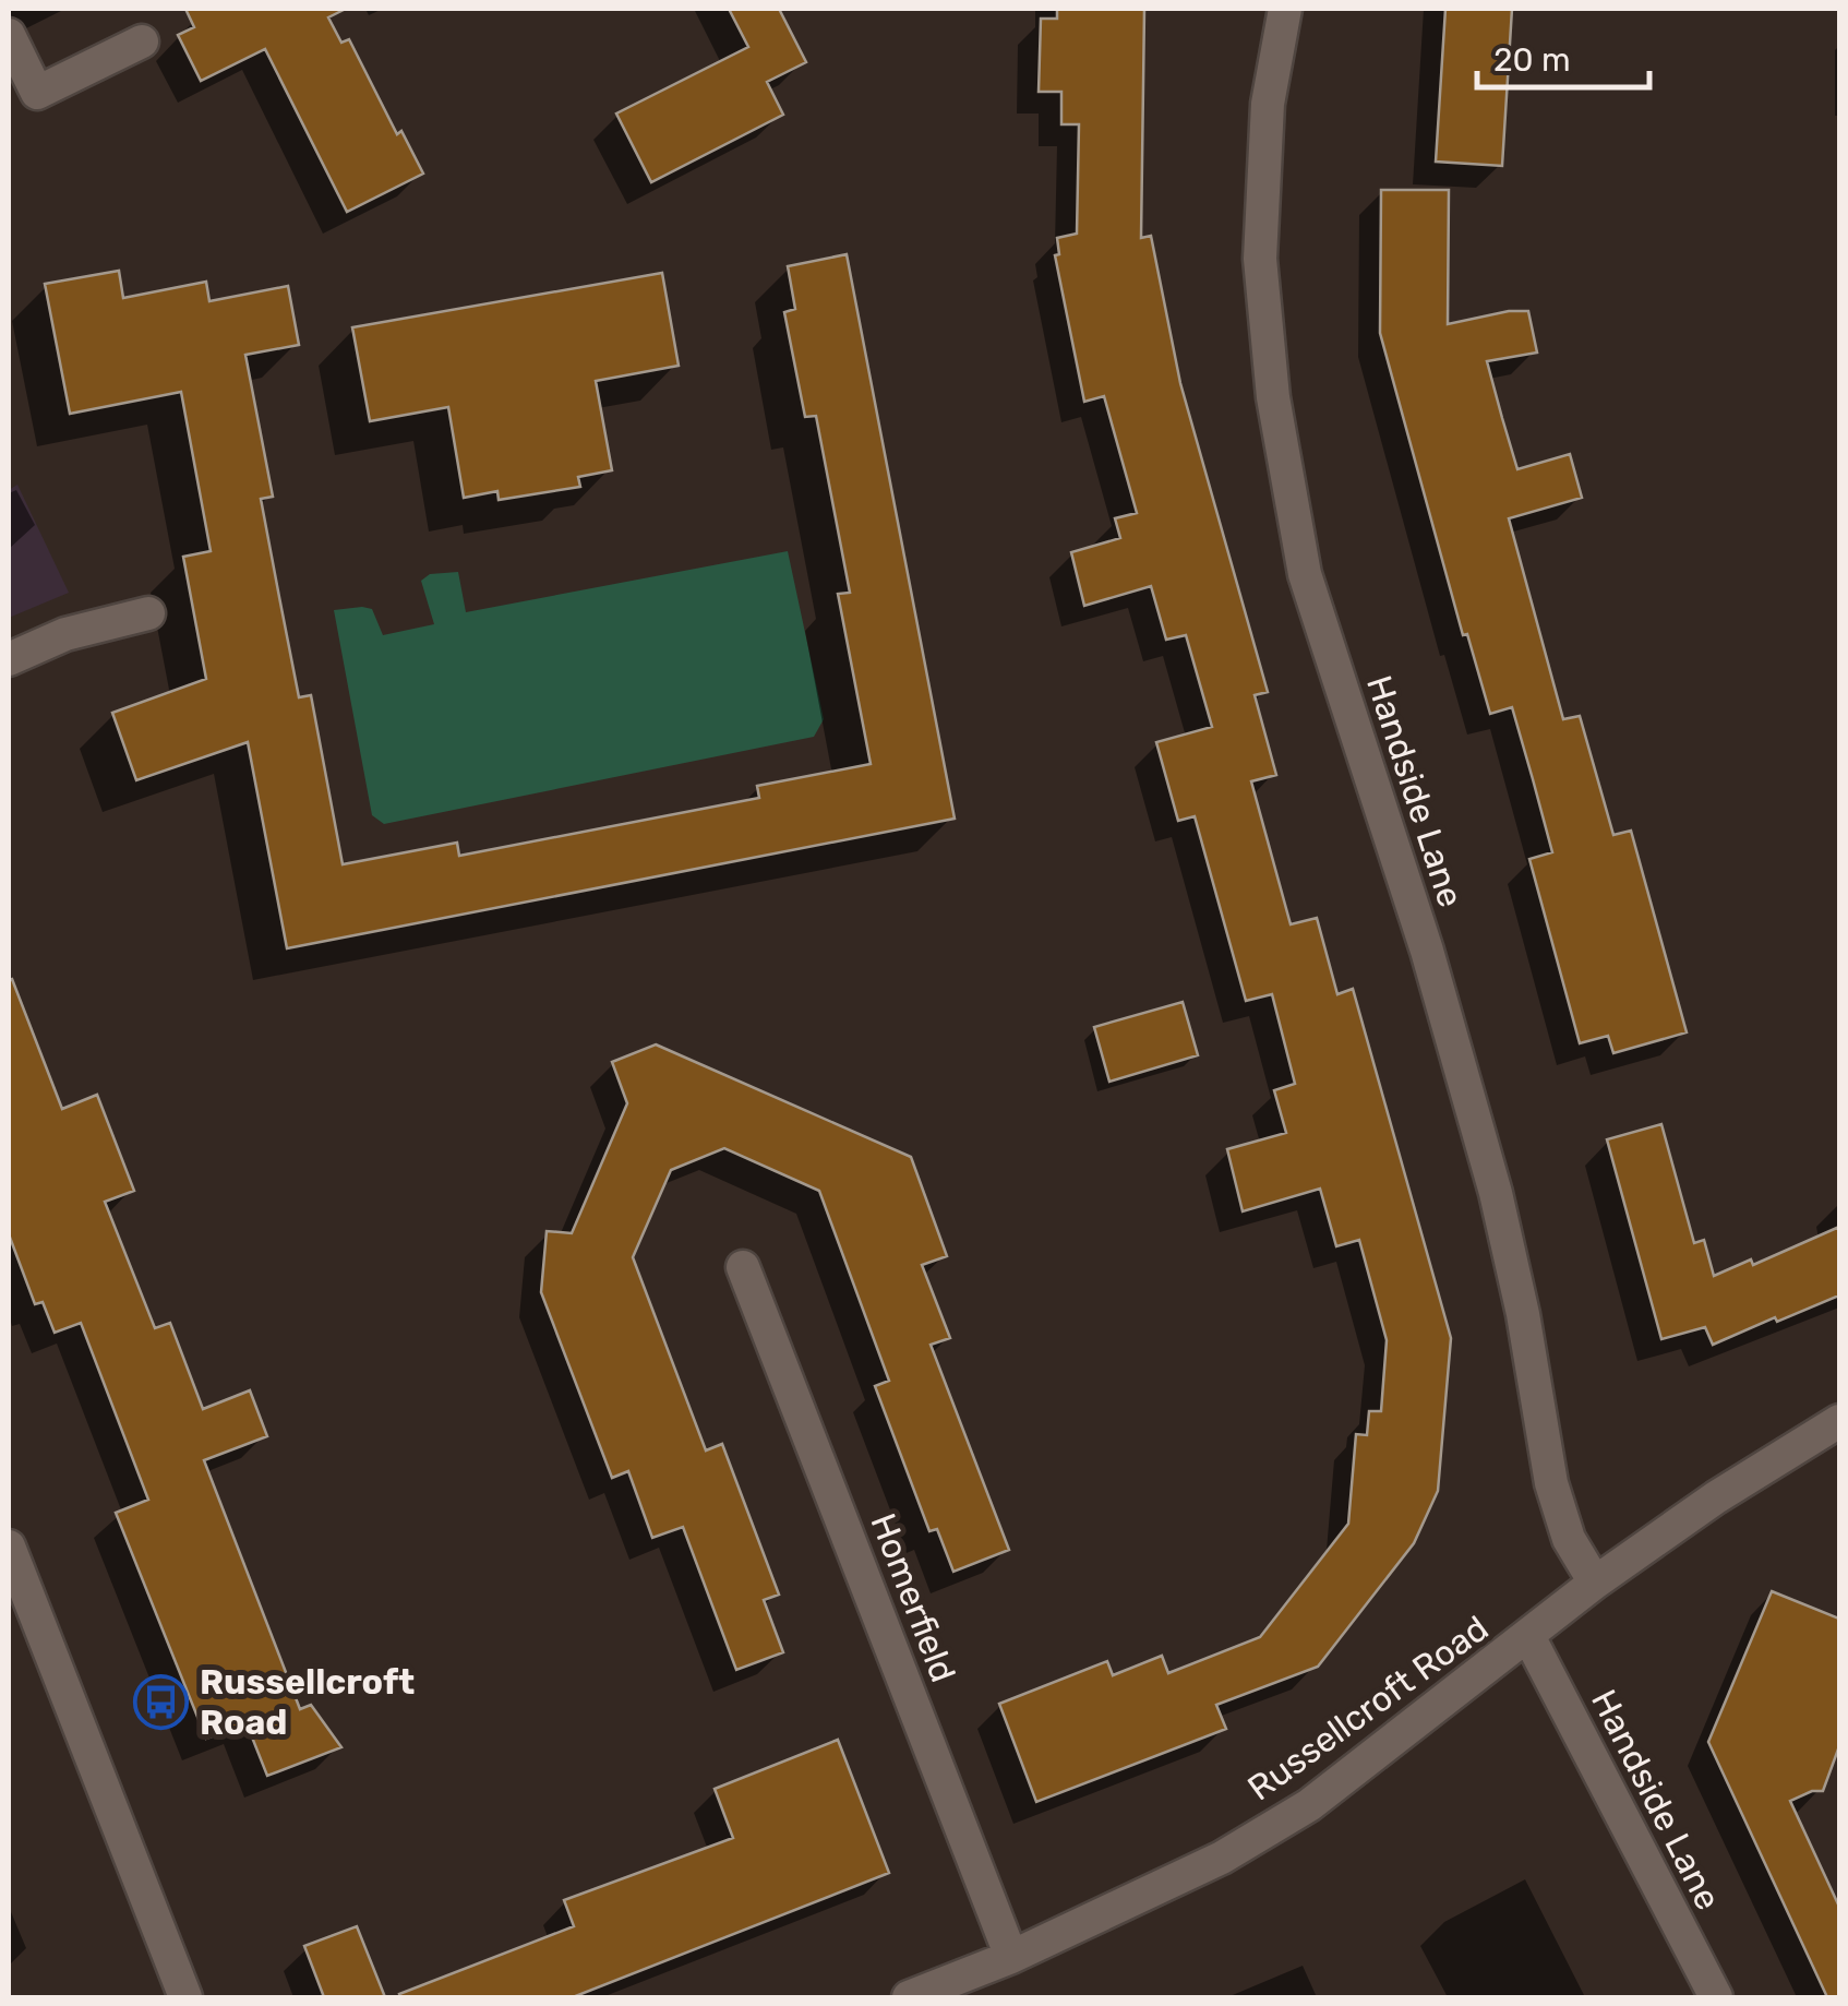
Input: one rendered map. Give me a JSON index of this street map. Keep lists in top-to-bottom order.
{
  "streets": {
    "street": ["Handside Lane", "Homerfield", "Russellcroft Road"]
  },
  "crossings": [
    ["Handside Lane", "Russellcroft Road"],
    ["Homerfield", "Russellcroft Road"]
  ],
  "places": {
    "bus stop": ["Russellcroft Road"]
  },
  "scale_bar": "20 m"
}
